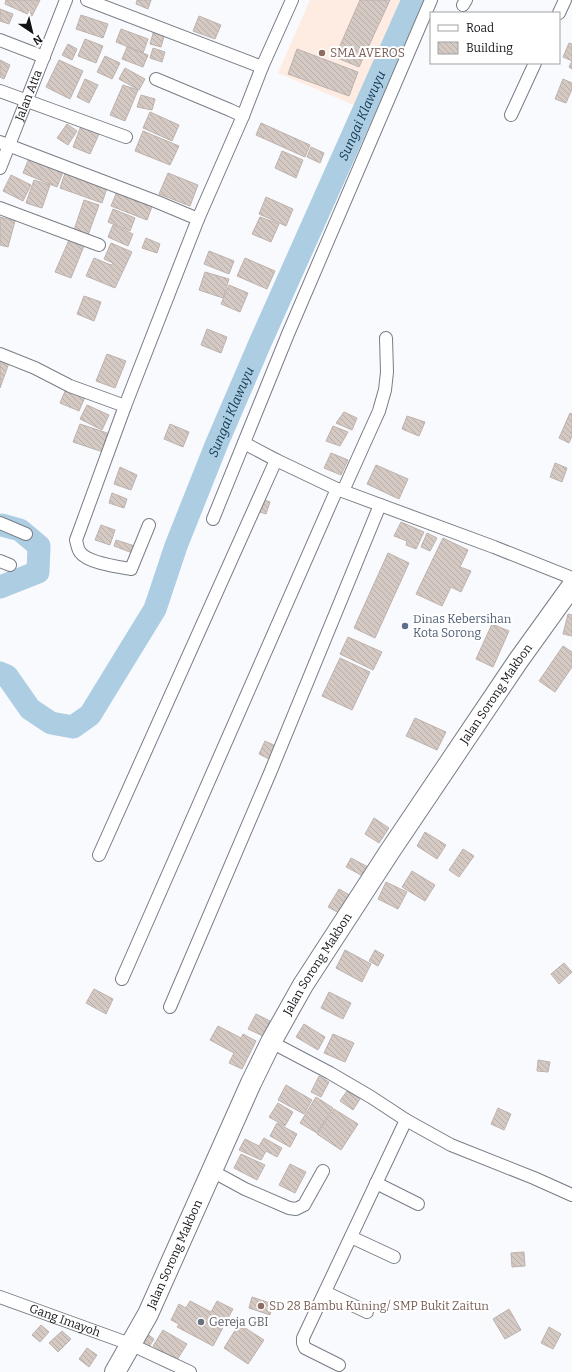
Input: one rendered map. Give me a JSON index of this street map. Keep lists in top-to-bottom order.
{
  "streets": {
    "highway": ["Jalan Sorong Makbon"],
    "street": ["Jalan Atta", "Gang Imayoh"]
  },
  "crossings": [
    ["Jalan Sorong Makbon", "Gang Imayoh"]
  ],
  "water": ["Sungai Klawuyu"],
  "places": [
    "SMA AVEROS",
    "Dinas Kebersihan Kota Sorong",
    "SD 28 Bambu Kuning/ SMP Bukit Zaitun",
    "Gereja GBI"
  ],
  "legend": ["Road", "Building"],
  "north": "bottom right"
}
